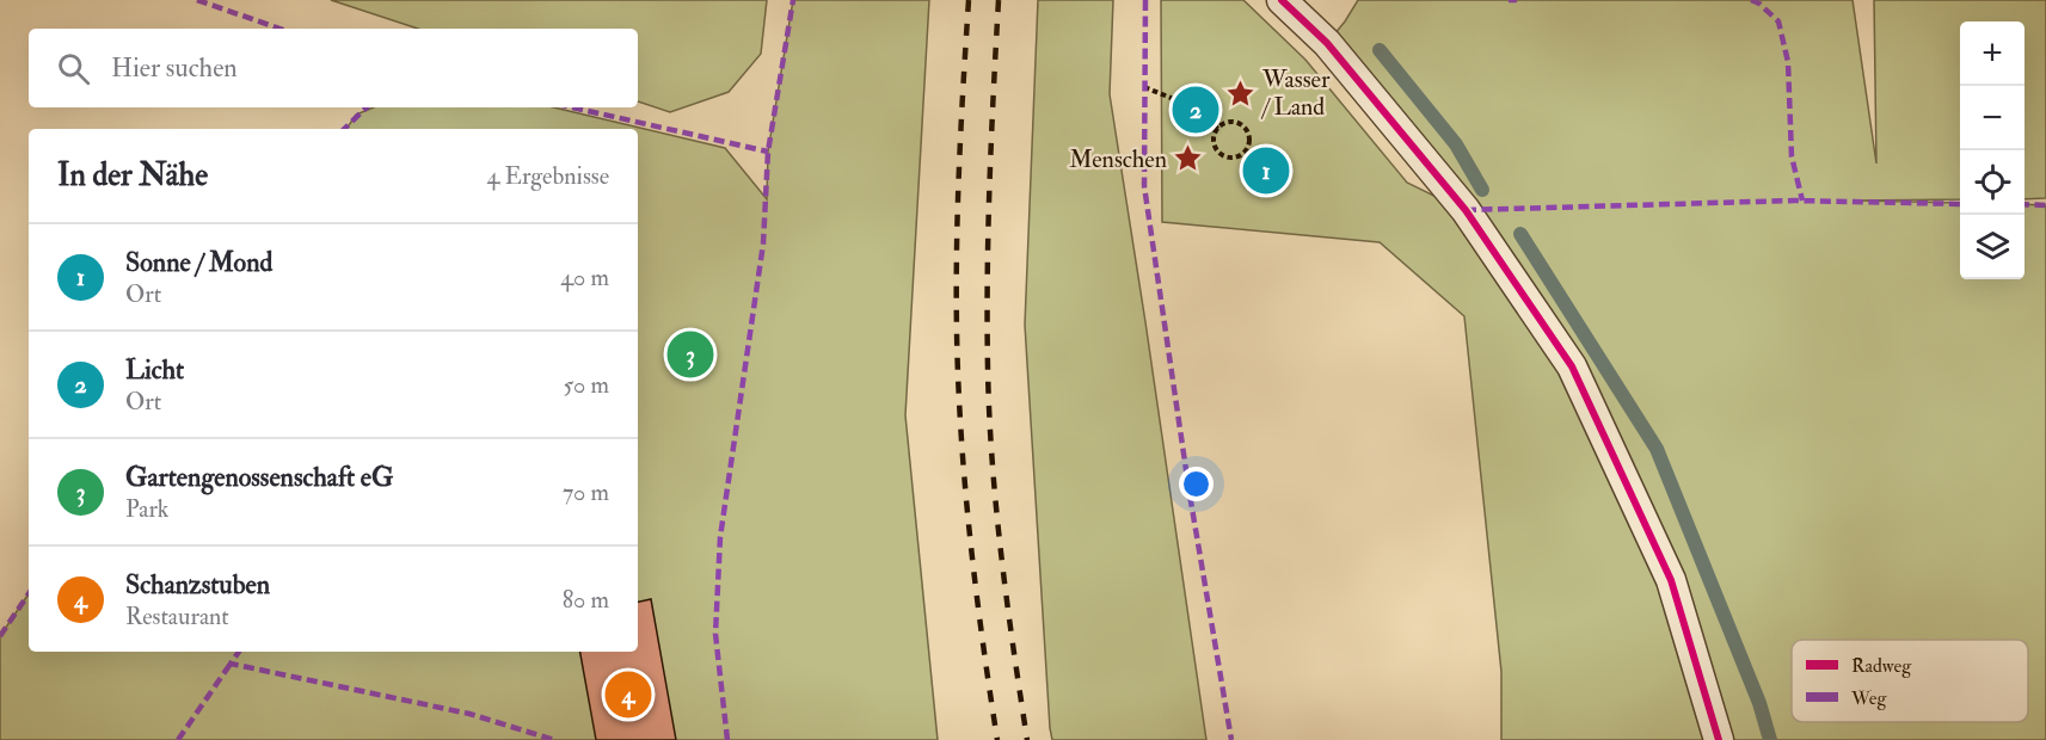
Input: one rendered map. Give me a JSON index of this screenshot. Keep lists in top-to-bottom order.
{
  "places": {
    "place": ["Wasser / Land", "Menschen"]
  },
  "legend": ["Radweg", "Weg"],
  "page": {
    "map_buttons": ["+", "−"],
    "search": "Hier suchen",
    "pins": [
      "2",
      "1",
      "3",
      "4"
    ],
    "heading": ["In der Nähe", "4 Ergebnisse"],
    "list": [
      {
        "mark": "1",
        "name": "Sonne / Mond",
        "note": "Ort",
        "value": "40 m"
      },
      {
        "mark": "2",
        "name": "Licht",
        "note": "Ort",
        "value": "50 m"
      },
      {
        "mark": "3",
        "name": "Gartengenossenschaft eG",
        "note": "Park",
        "value": "70 m"
      },
      {
        "mark": "4",
        "name": "Schanzstuben",
        "note": "Restaurant",
        "value": "80 m"
      }
    ]
  }
}
